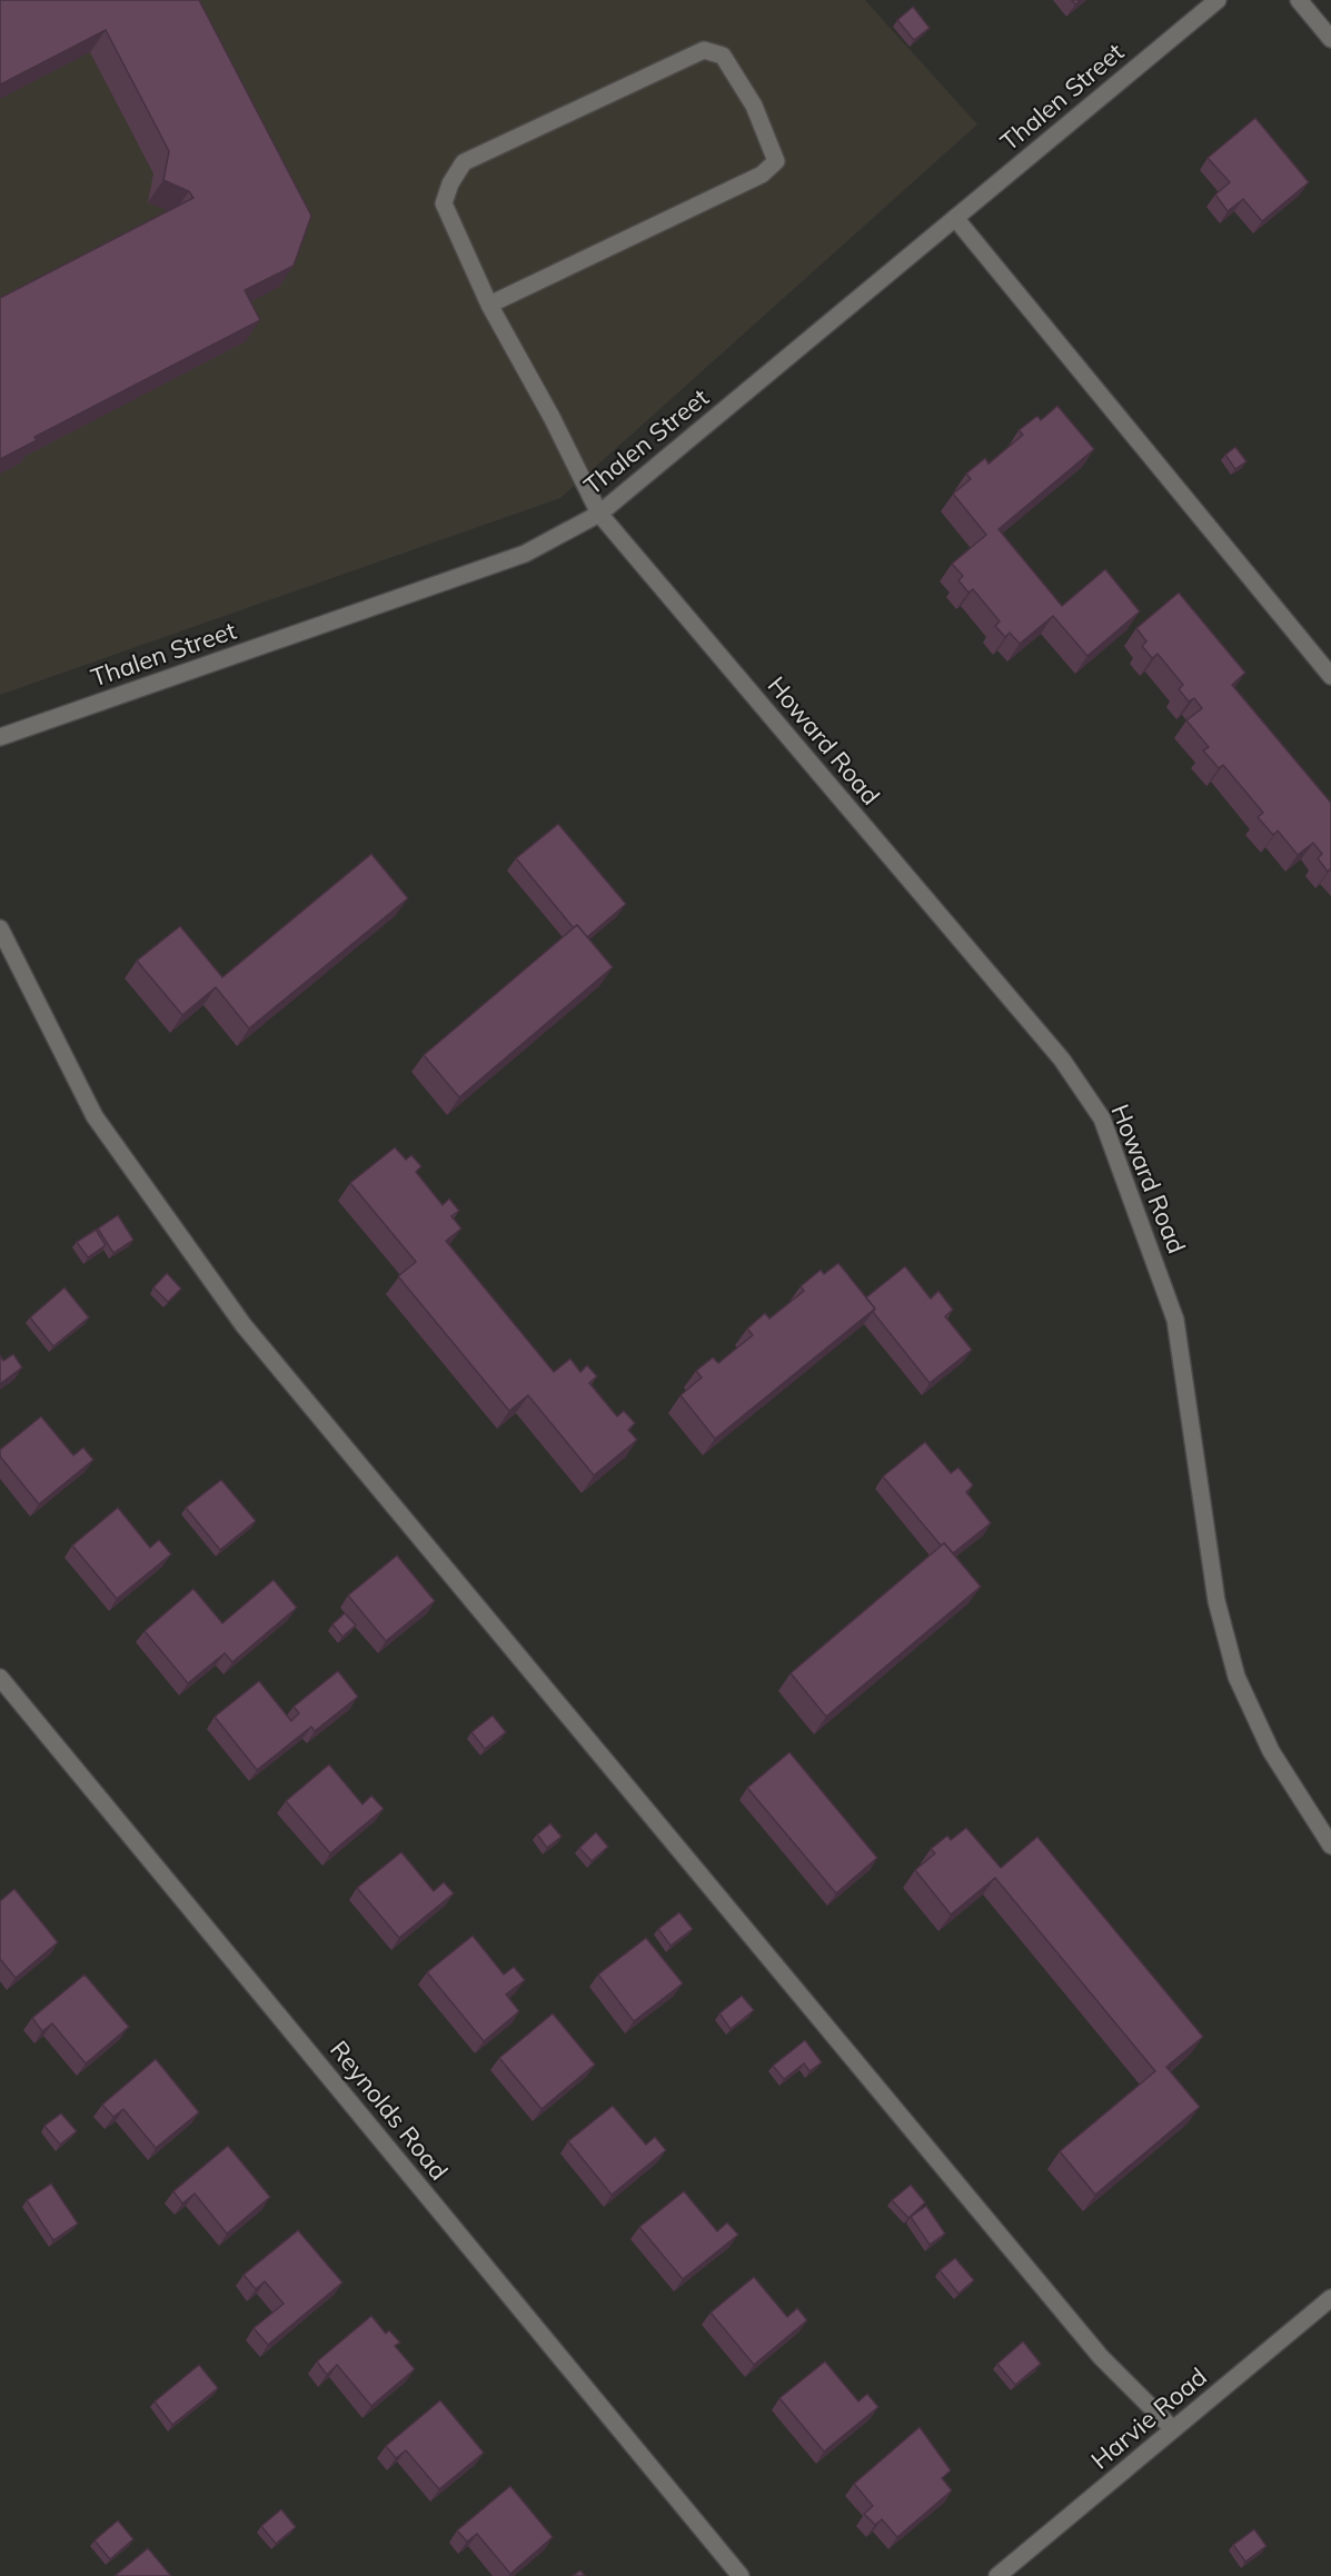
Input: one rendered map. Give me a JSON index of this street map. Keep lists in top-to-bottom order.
{
  "streets": {
    "street": [
      "Thalen Street",
      "Howard Road",
      "Reynolds Road",
      "Harvie Road"
    ]
  },
  "crossings": [
    ["Thalen Street", "Howard Road"]
  ]
}
